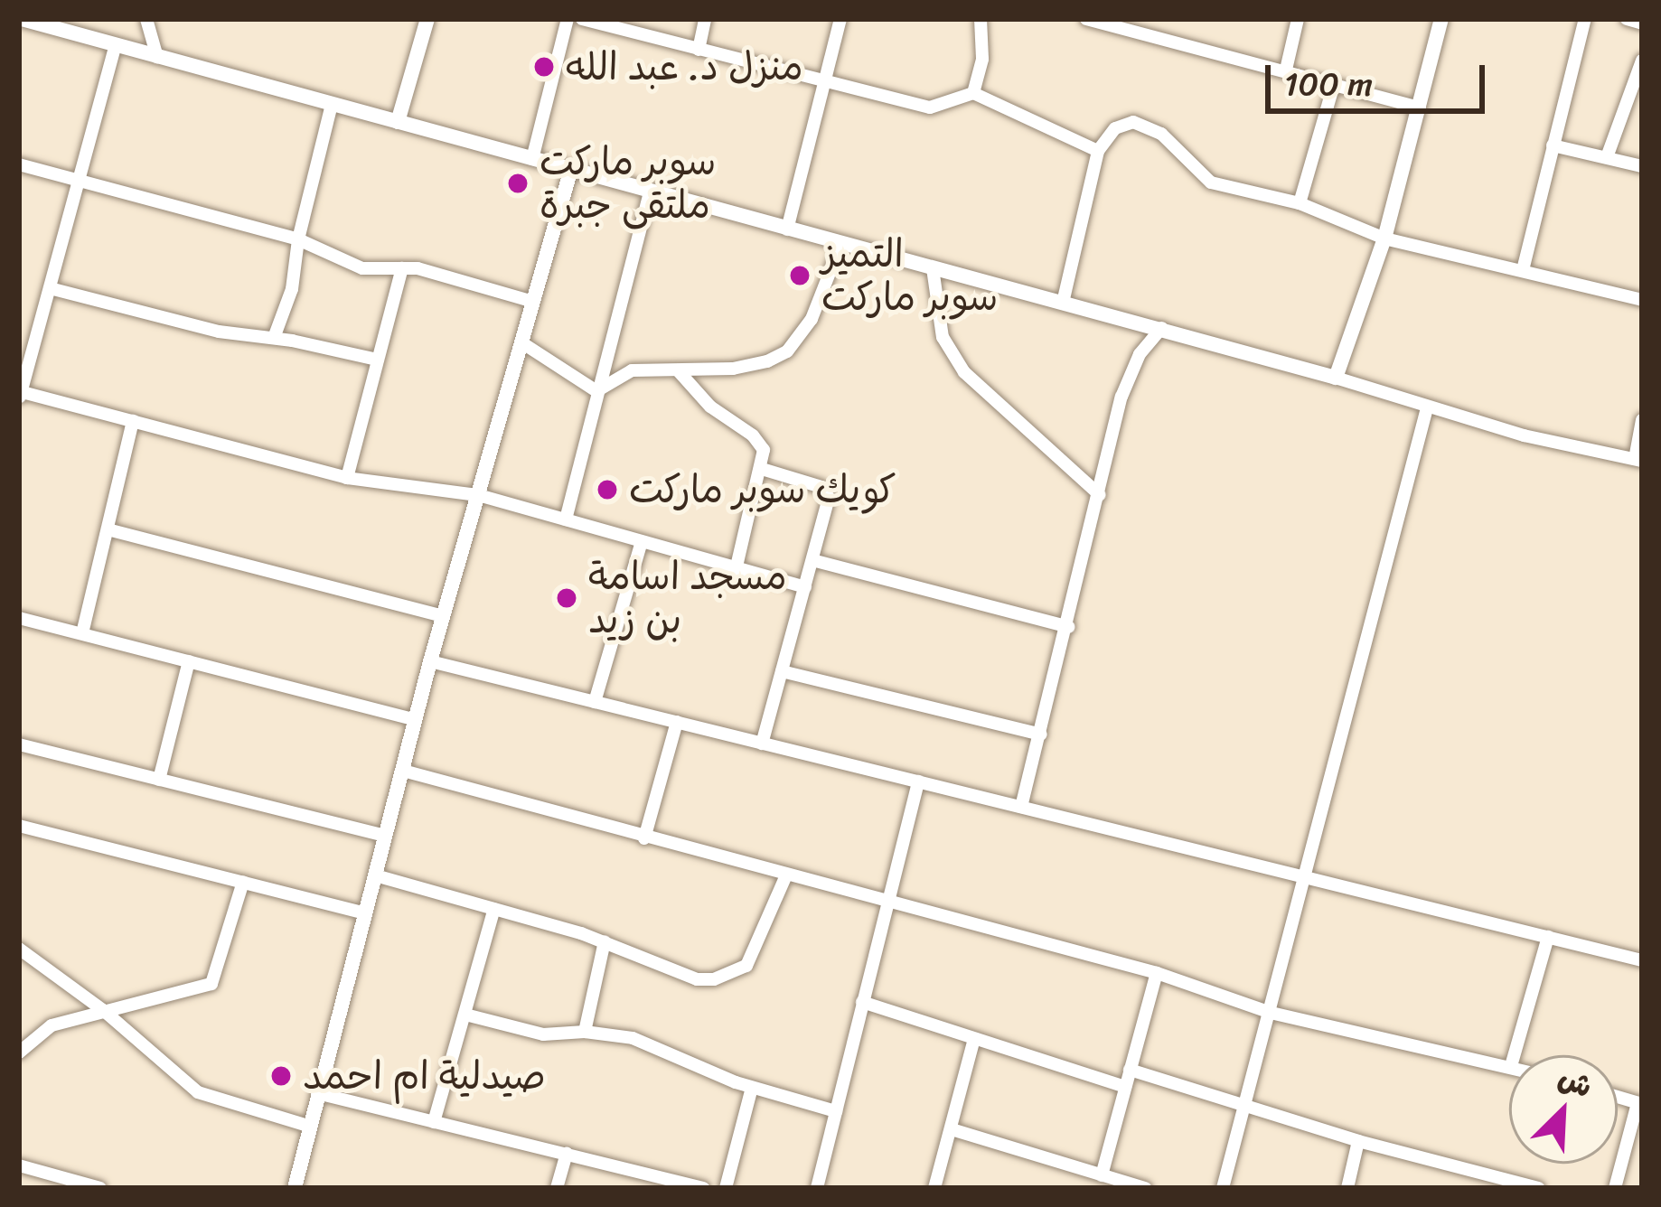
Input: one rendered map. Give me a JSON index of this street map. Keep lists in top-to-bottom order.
{
  "places": [
    "منزل د. عبد الله",
    "سوبر ماركت ملتقى جبرة",
    "التميز سوبر ماركت",
    "كويك سوبر ماركت",
    "مسجد اسامة بن زيد",
    "صيدلية ام احمد"
  ],
  "scale_bar": "100 m",
  "north": "top right"
}
